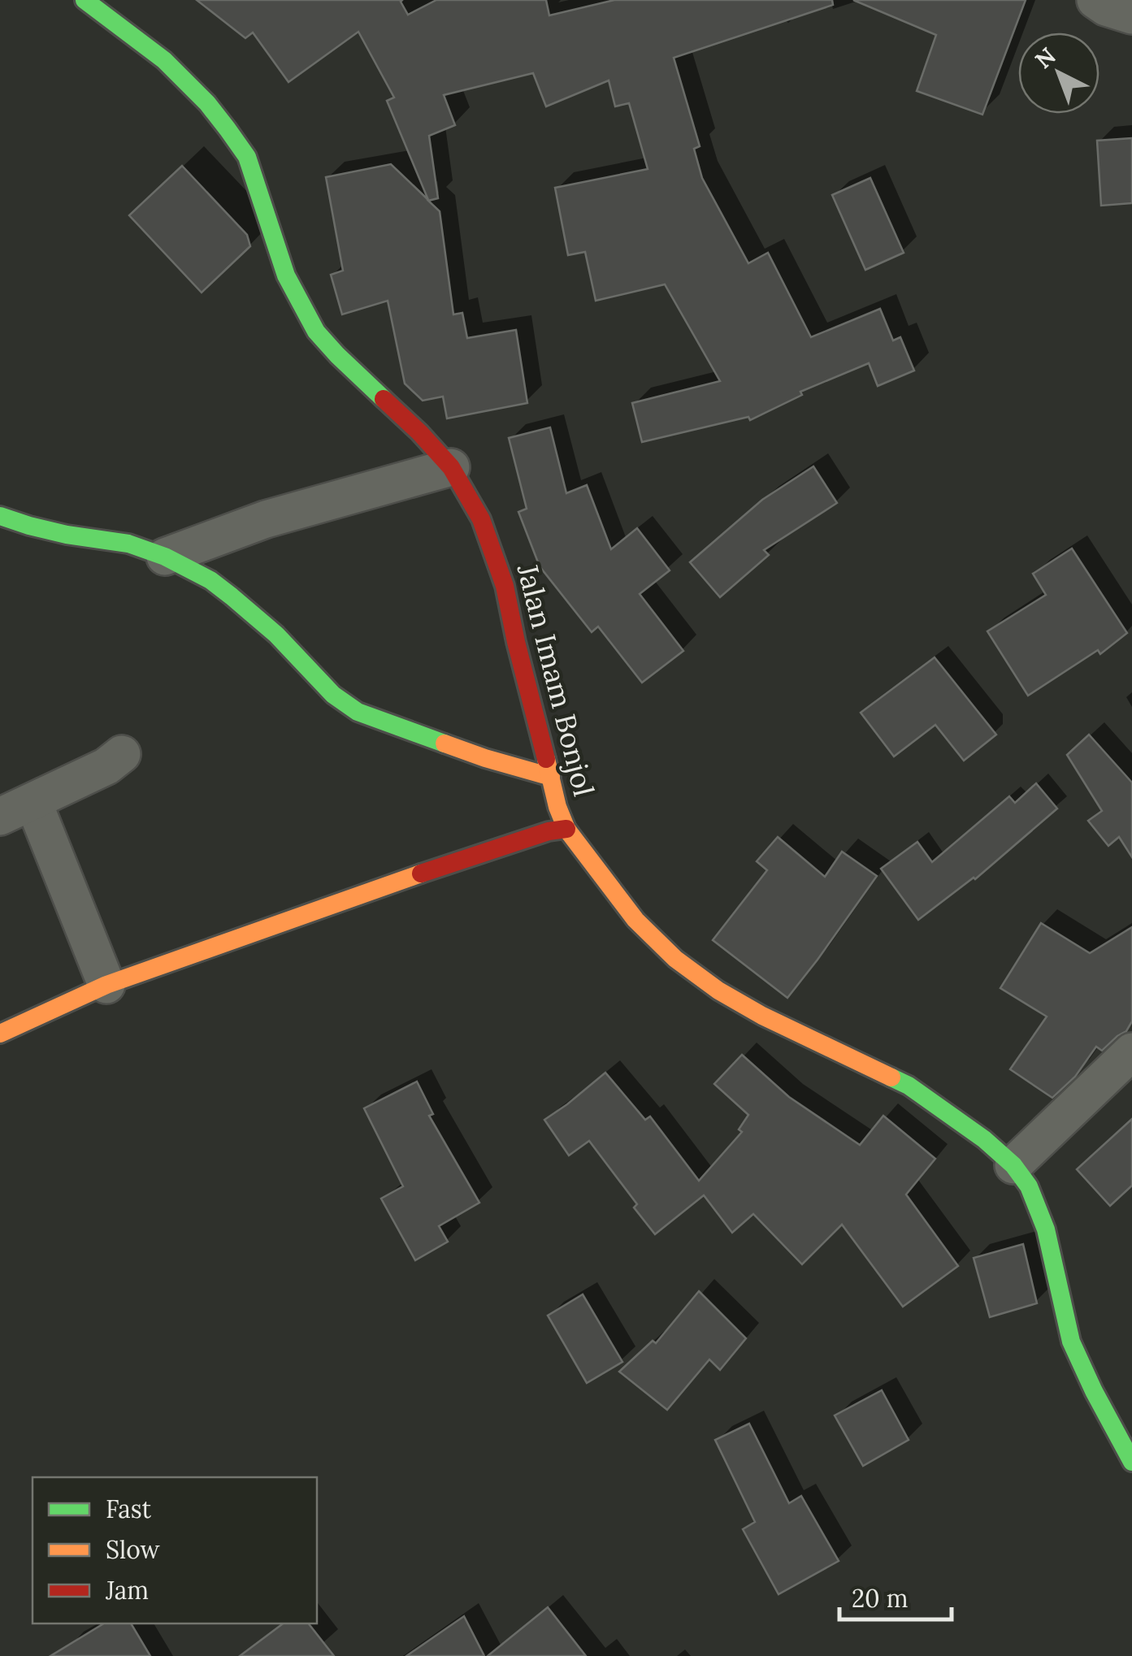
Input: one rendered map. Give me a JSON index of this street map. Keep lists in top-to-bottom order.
{
  "streets": {
    "main road": ["Jalan Imam Bonjol"]
  },
  "legend": ["Fast", "Slow", "Jam"],
  "scale_bar": "20 m",
  "north": "top left"
}
